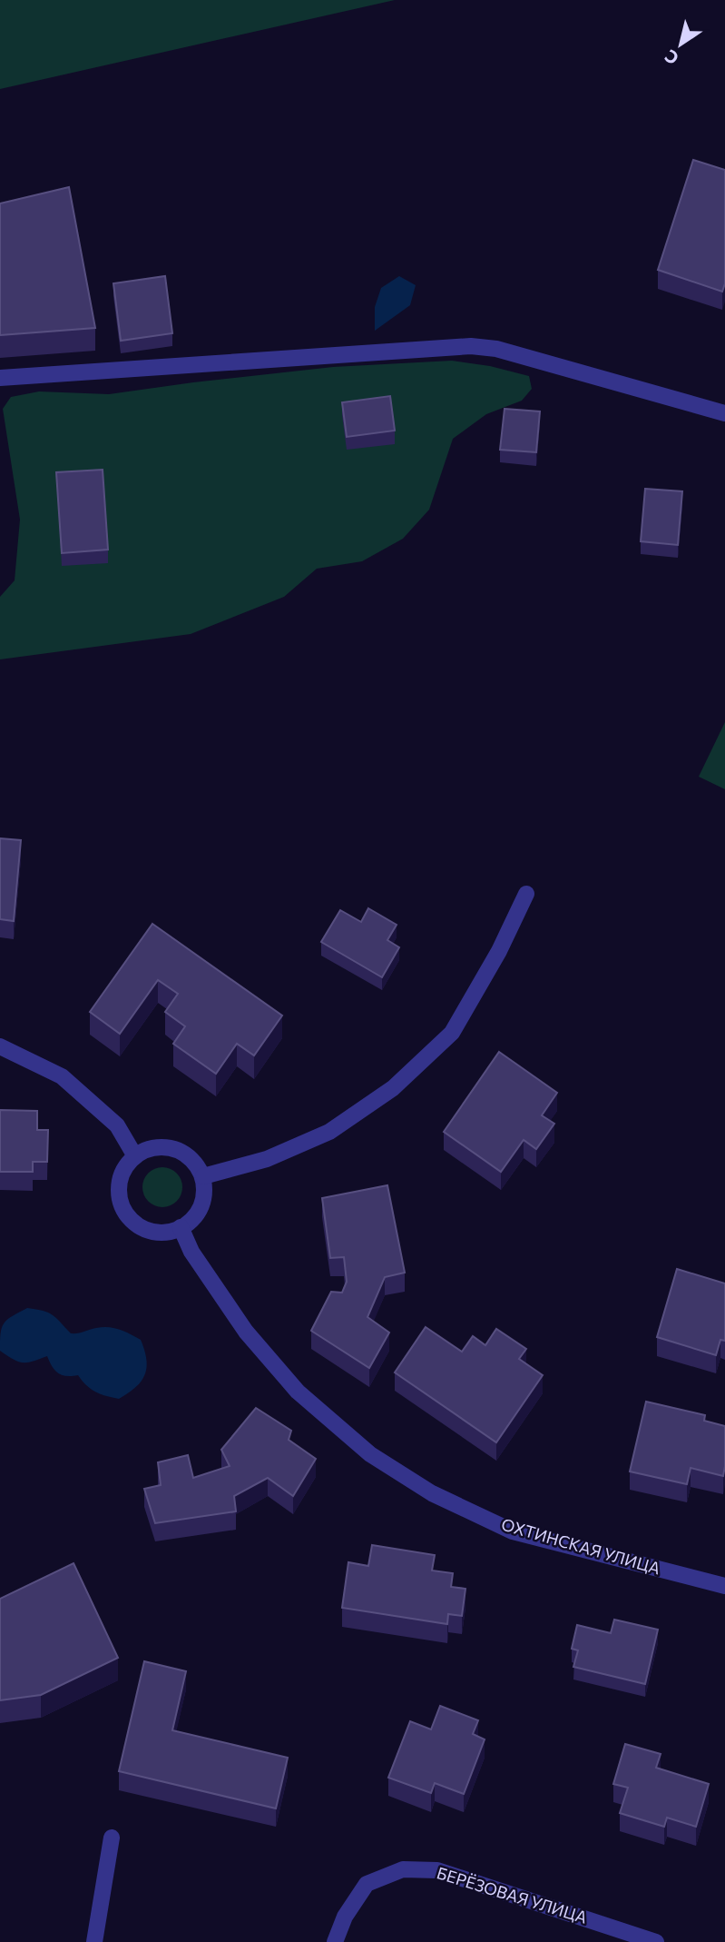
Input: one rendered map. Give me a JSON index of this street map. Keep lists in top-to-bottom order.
{
  "streets": {
    "street": ["ОХТИНСКАЯ УЛИЦА", "БЕРЁЗОВАЯ УЛИЦА"]
  },
  "north": "bottom left"
}
